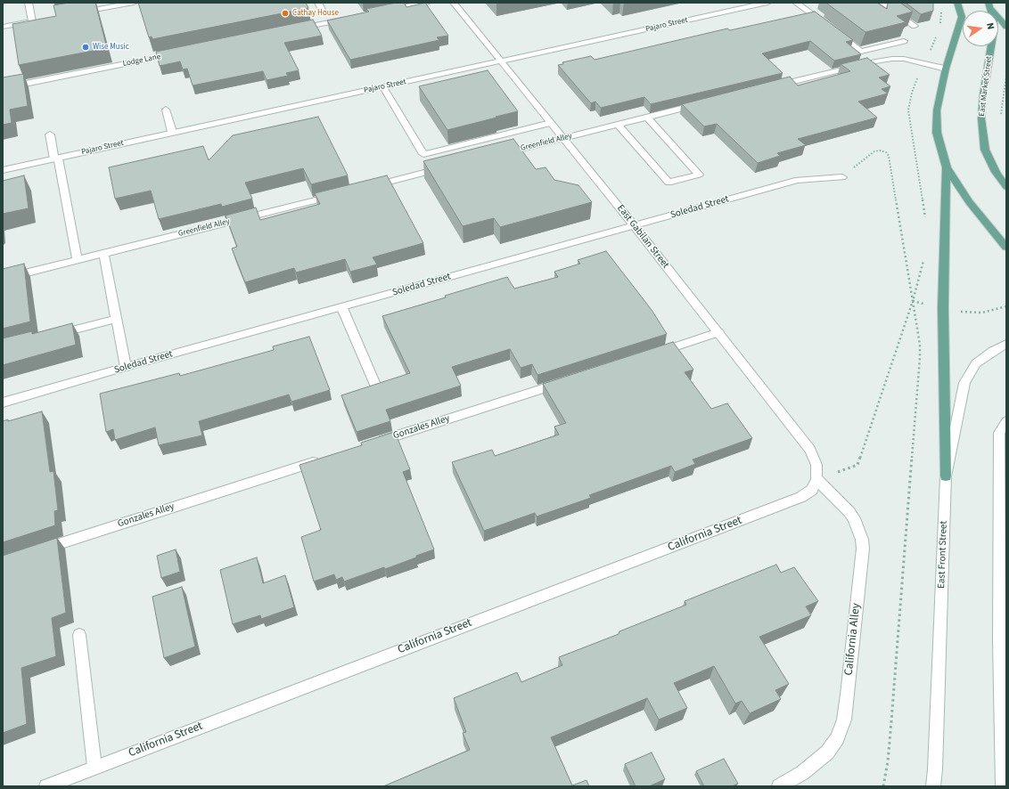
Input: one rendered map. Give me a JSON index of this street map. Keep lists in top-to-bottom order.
{
  "streets": {
    "main road": ["East Market Street"],
    "street": [
      "Pajaro Street",
      "Lodge Lane",
      "Greenfield Alley",
      "Soledad Street",
      "East Gabilan Street",
      "Gonzales Alley",
      "California Street",
      "East Front Street",
      "California Alley"
    ]
  },
  "crossings": [
    ["Pajaro Street", "East Gabilan Street"],
    ["Greenfield Alley", "East Gabilan Street"],
    ["Soledad Street", "East Gabilan Street"],
    ["East Gabilan Street", "California Street"],
    ["East Gabilan Street", "California Alley"],
    ["California Street", "California Alley"]
  ],
  "places": ["Cathay House", "Wise Music"],
  "north": "right"
}
